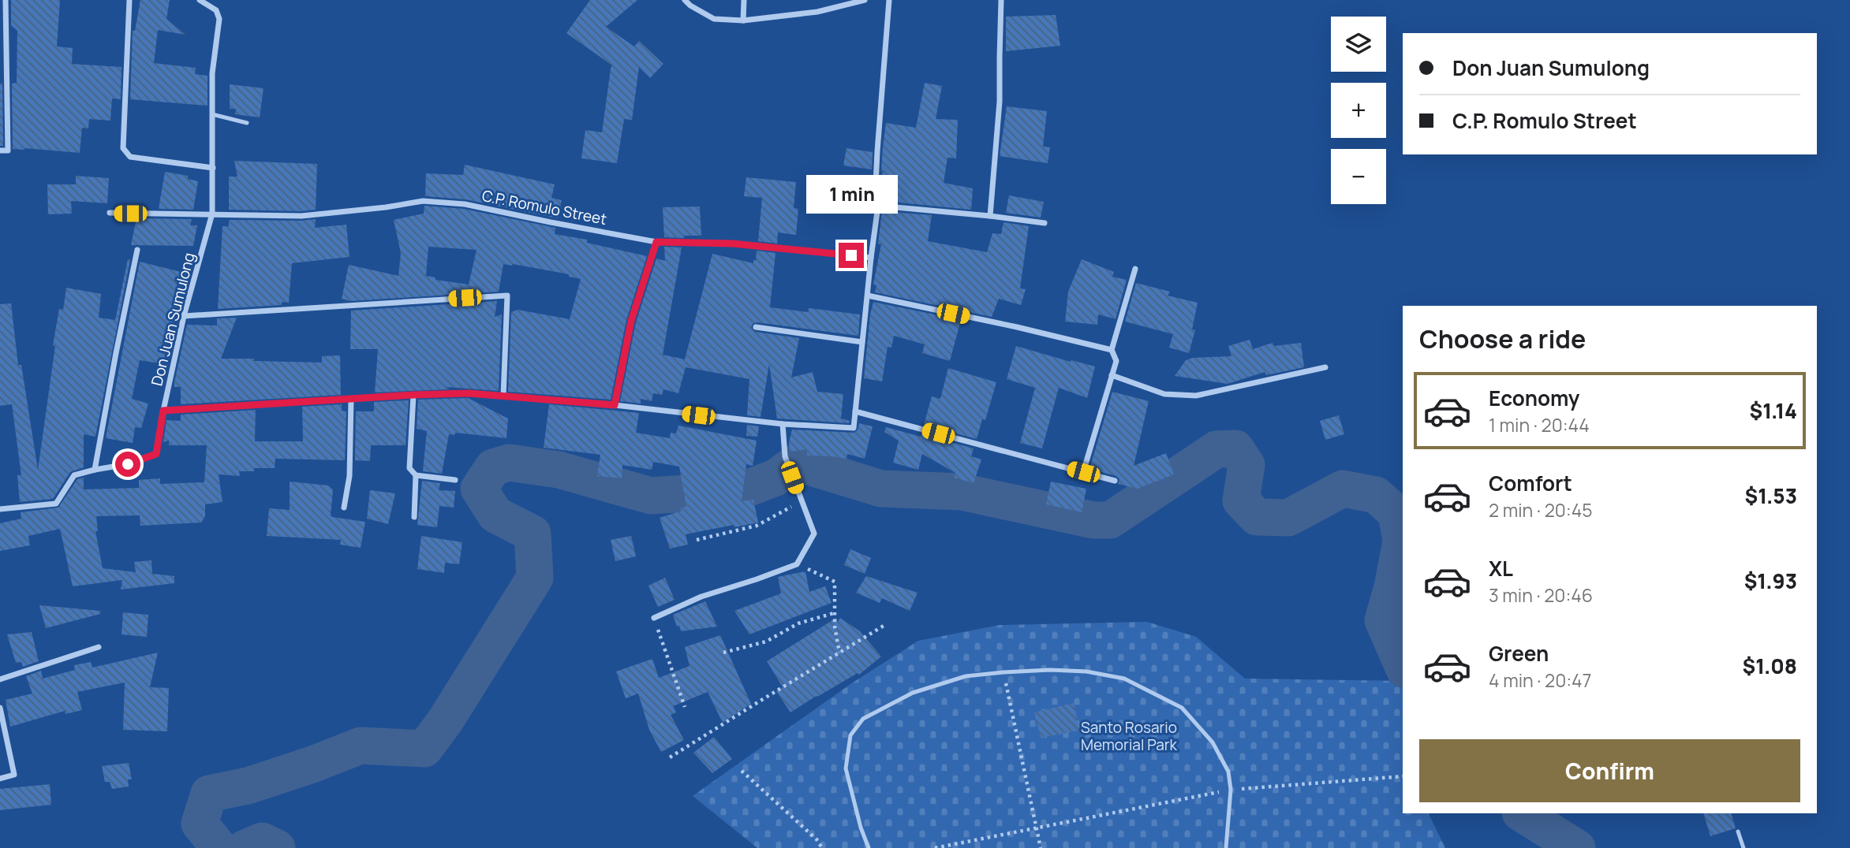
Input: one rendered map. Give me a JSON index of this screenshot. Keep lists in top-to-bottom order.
{
  "streets": {
    "street": ["C.P. Romulo Street", "Don Juan Sumulong"]
  },
  "crossings": [
    ["C.P. Romulo Street", "Don Juan Sumulong"]
  ],
  "parks": ["Santo Rosario Memorial Park"],
  "page": {
    "map_buttons": ["+", "−"],
    "banner": ["Don Juan Sumulong", "C.P. Romulo Street"],
    "bubble": "1 min",
    "heading": "Choose a ride",
    "list": [
      {
        "name": "Economy",
        "note": "1 min · 20:44",
        "value": "$1.14"
      },
      {
        "name": "Comfort",
        "note": "2 min · 20:45",
        "value": "$1.53"
      },
      {
        "name": "XL",
        "note": "3 min · 20:46",
        "value": "$1.93"
      },
      {
        "name": "Green",
        "note": "4 min · 20:47",
        "value": "$1.08"
      }
    ],
    "buttons": "Confirm"
  }
}
